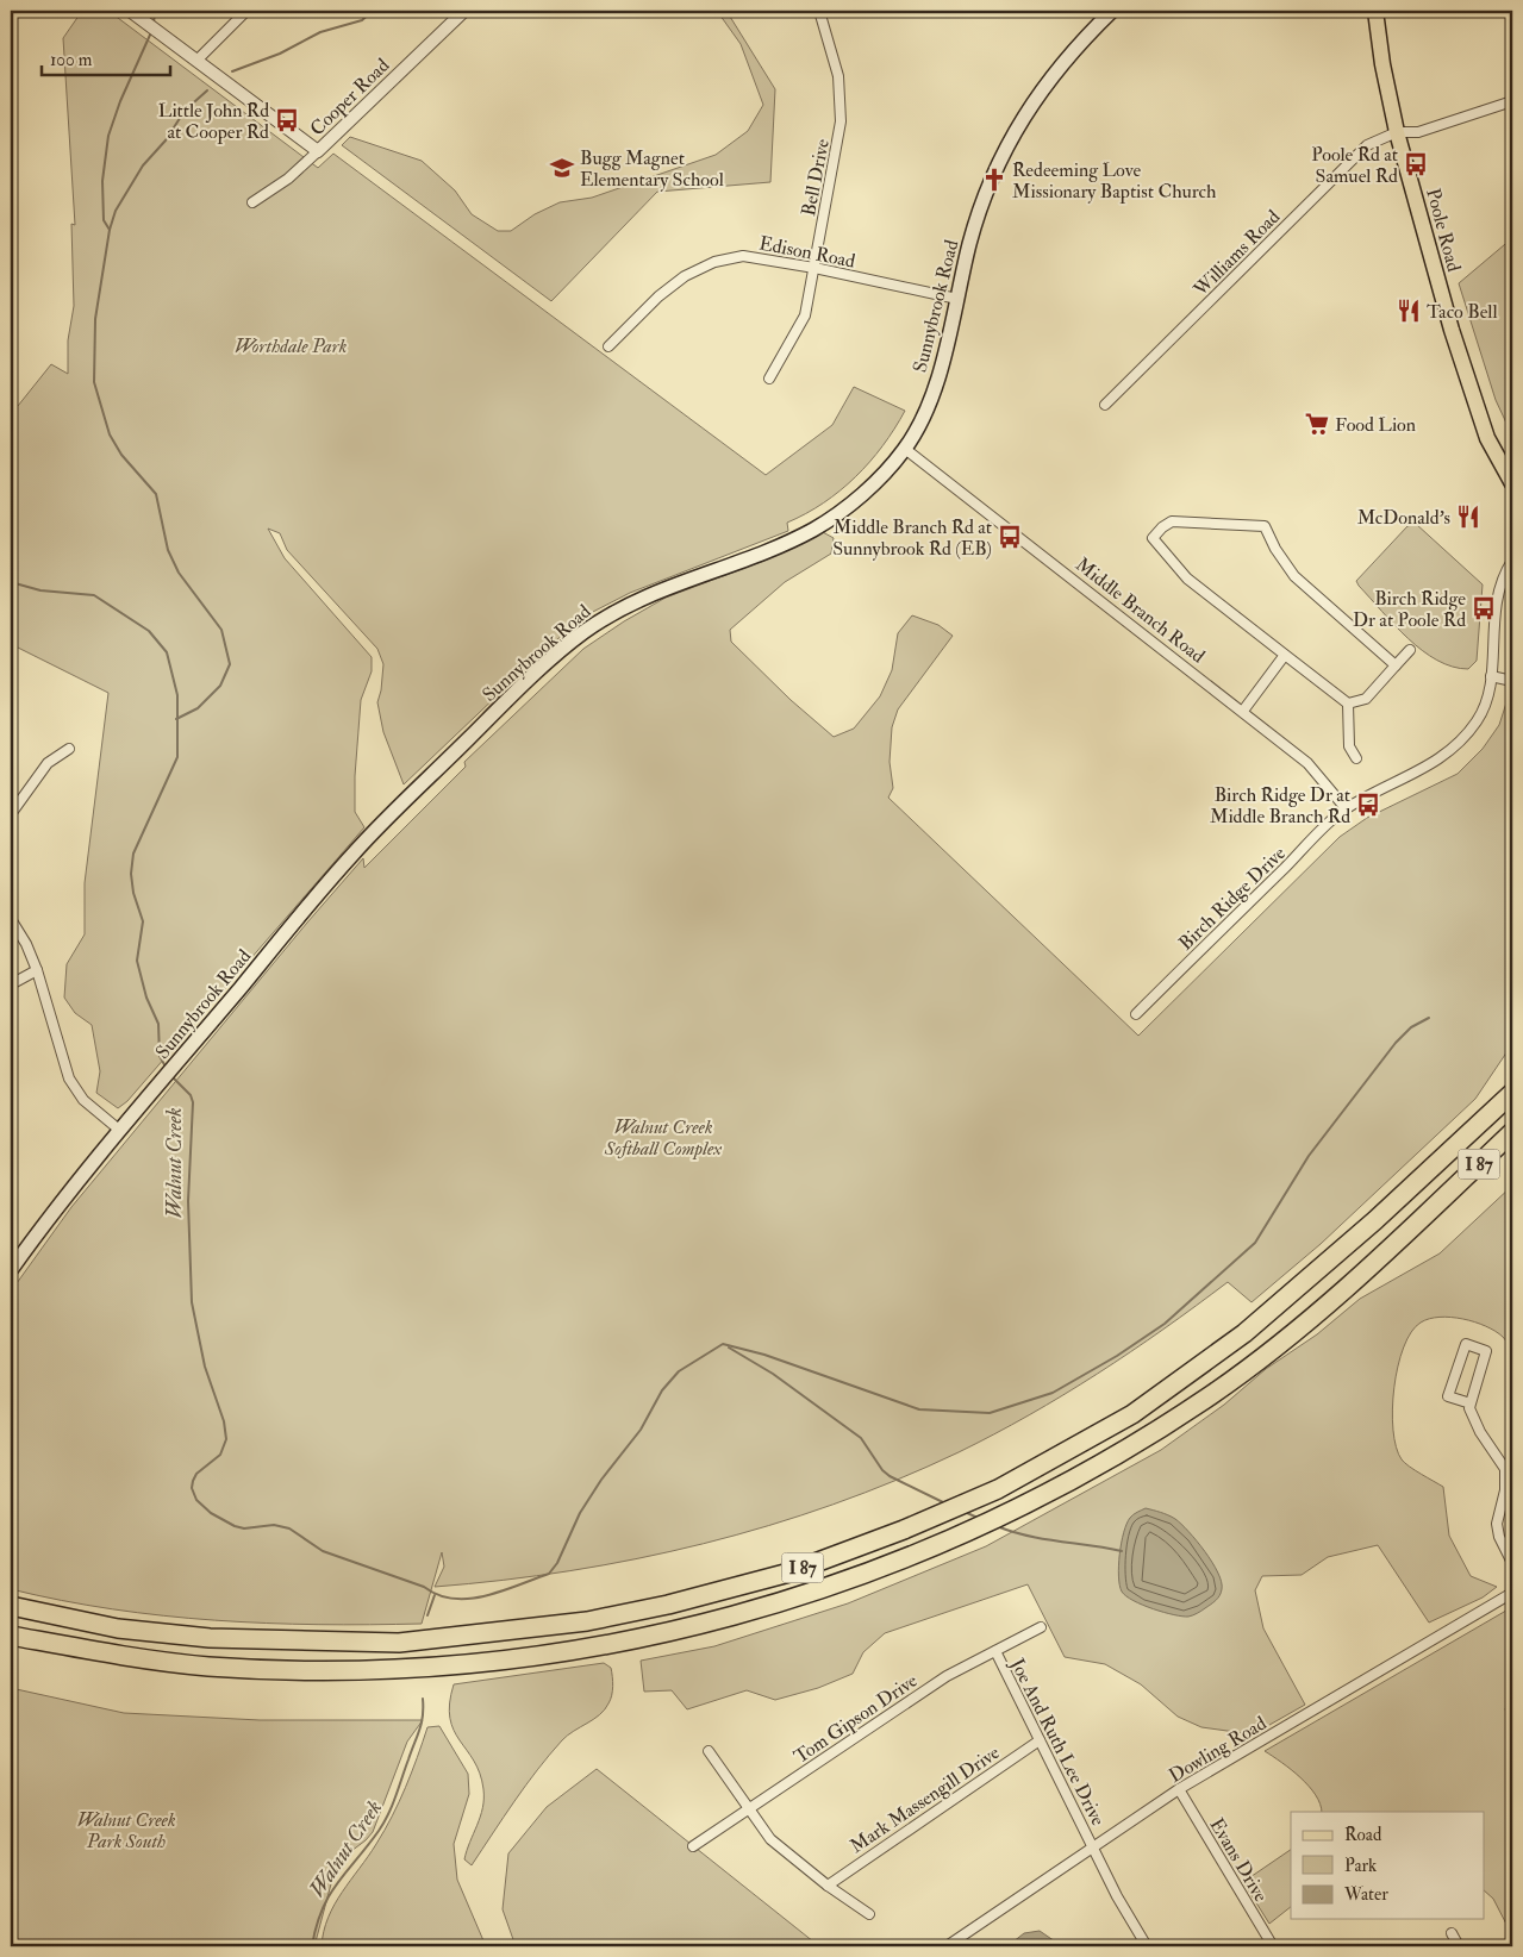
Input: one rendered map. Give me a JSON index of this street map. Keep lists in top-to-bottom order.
{
  "streets": {
    "highway": ["I 87"],
    "main road": ["Poole Road", "Sunnybrook Road"],
    "street": [
      "Cooper Road",
      "Bell Drive",
      "Edison Road",
      "Williams Road",
      "Middle Branch Road",
      "Birch Ridge Drive",
      "Tom Gipson Drive",
      "Joe And Ruth Lee Drive",
      "Dowling Road",
      "Mark Massengill Drive",
      "Evans Drive"
    ]
  },
  "crossings": [
    ["Bell Drive", "Edison Road"],
    ["Poole Road", "Williams Road"],
    ["Edison Road", "Sunnybrook Road"],
    ["Sunnybrook Road", "Middle Branch Road"],
    ["Middle Branch Road", "Birch Ridge Drive"],
    ["Tom Gipson Drive", "Joe And Ruth Lee Drive"],
    ["Joe And Ruth Lee Drive", "Dowling Road"],
    ["Joe And Ruth Lee Drive", "Mark Massengill Drive"],
    ["Dowling Road", "Evans Drive"]
  ],
  "water": ["Walnut Creek"],
  "parks": ["Worthdale Park", "Walnut Creek Softball Complex", "Walnut Creek Park South"],
  "places": {
    "bus stop": [
      "Little John Rd at Cooper Rd",
      "Poole Rd at Samuel Rd",
      "Middle Branch Rd at Sunnybrook Rd (EB)",
      "Birch Ridge Dr at Poole Rd",
      "Birch Ridge Dr at Middle Branch Rd"
    ],
    "school or university": ["Bugg Magnet Elementary School"],
    "church": ["Redeeming Love Missionary Baptist Church"],
    "restaurant": ["Taco Bell", "McDonald's"],
    "supermarket": ["Food Lion"]
  },
  "legend": ["Road", "Park", "Water"],
  "scale_bar": "100 m"
}
